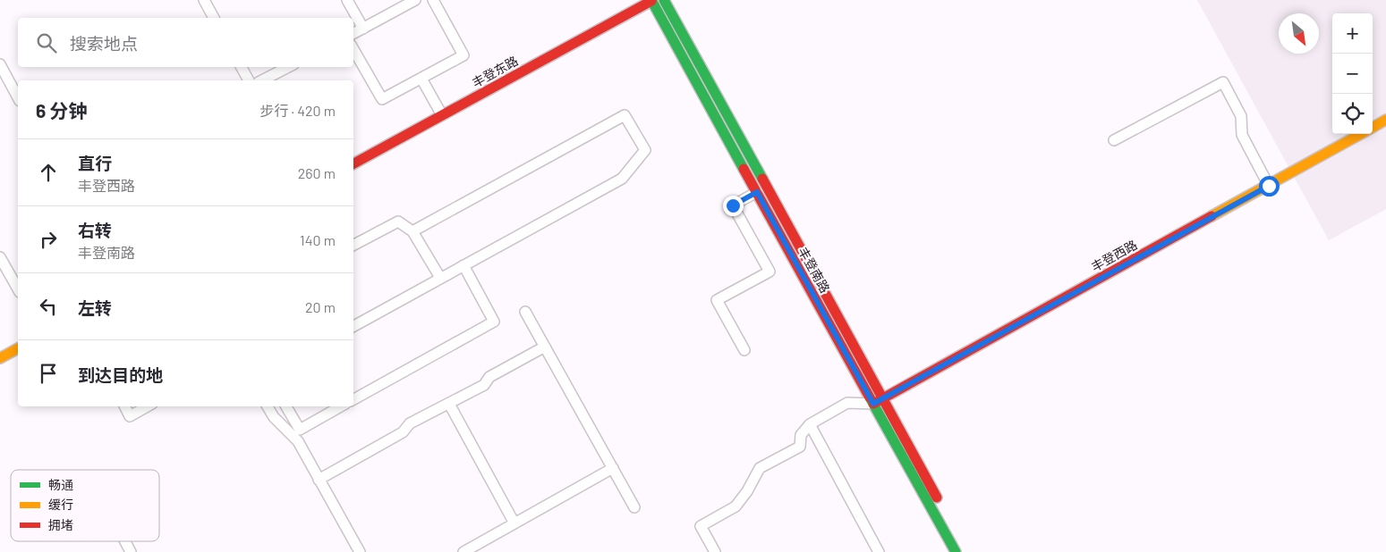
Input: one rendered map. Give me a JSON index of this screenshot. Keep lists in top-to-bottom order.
{
  "streets": {
    "street": ["丰登东路", "丰登西路", "丰登南路"]
  },
  "crossings": [
    ["丰登东路", "丰登南路"],
    ["丰登西路", "丰登南路"]
  ],
  "legend": ["畅通", "缓行", "拥堵"],
  "north": "bottom right",
  "page": {
    "map_buttons": ["+", "−"],
    "search": "搜索地点",
    "heading": ["6 分钟", "步行 · 420 m"],
    "list": [
      ["直行", "丰登西路", "260 m"],
      ["右转", "丰登南路", "140 m"],
      ["左转", "20 m"],
      "到达目的地"
    ]
  }
}
